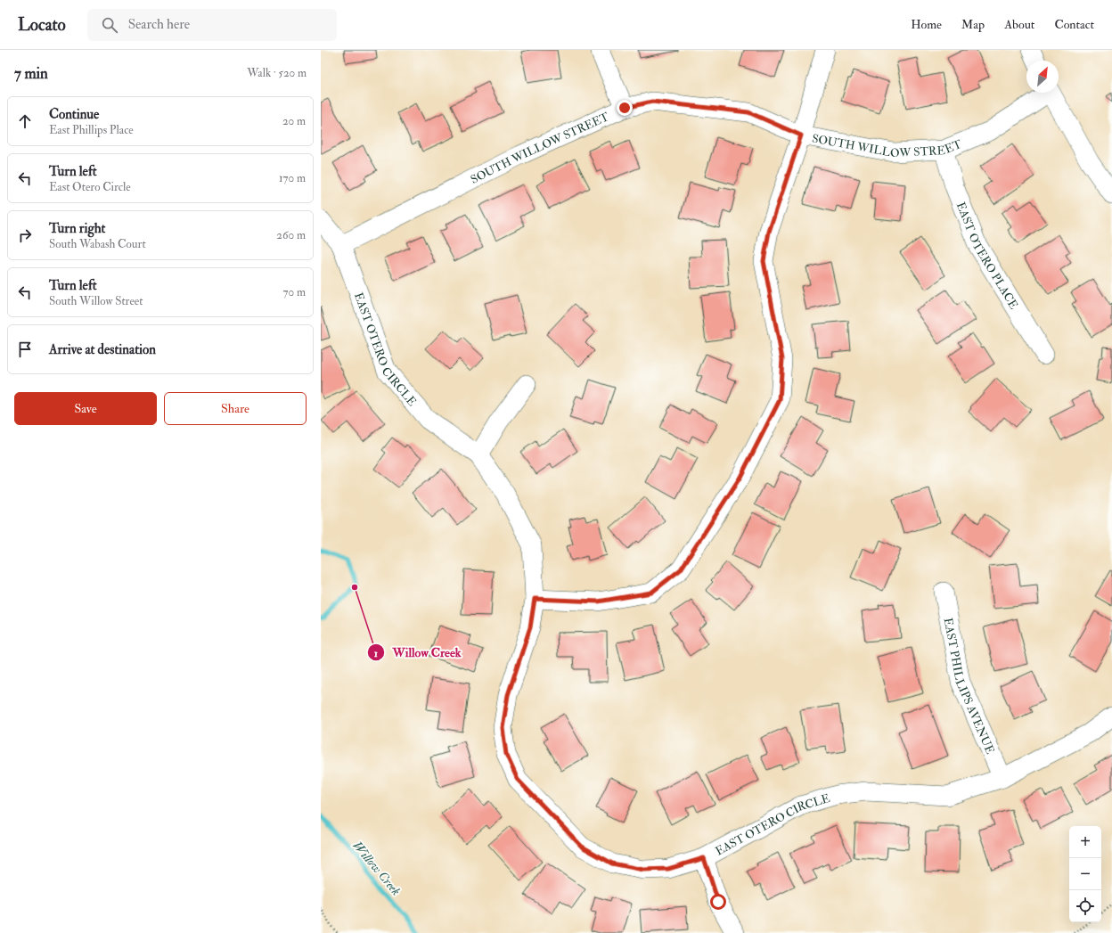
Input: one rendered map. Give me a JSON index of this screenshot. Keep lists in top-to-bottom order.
{
  "streets": {
    "street": [
      "SOUTH WILLOW STREET",
      "EAST OTERO PLACE",
      "EAST OTERO CIRCLE",
      "EAST PHILLIPS AVENUE"
    ]
  },
  "crossings": [
    ["SOUTH WILLOW STREET", "EAST OTERO PLACE"],
    ["SOUTH WILLOW STREET", "EAST OTERO CIRCLE"],
    ["EAST OTERO CIRCLE", "EAST PHILLIPS AVENUE"]
  ],
  "water": ["Willow Creek"],
  "places": ["Willow Creek"],
  "north": "top right",
  "page": {
    "header": "Locato",
    "search": "Search here",
    "nav": [
      "Home",
      "Map",
      "About",
      "Contact"
    ],
    "heading": ["7 min", "Walk · 520 m"],
    "list": [
      ["Continue", "East Phillips Place", "20 m"],
      ["Turn left", "East Otero Circle", "170 m"],
      ["Turn right", "South Wabash Court", "260 m"],
      ["Turn left", "South Willow Street", "70 m"],
      "Arrive at destination"
    ],
    "buttons": ["Save", "Share"],
    "map_buttons": ["+", "−"]
  }
}
